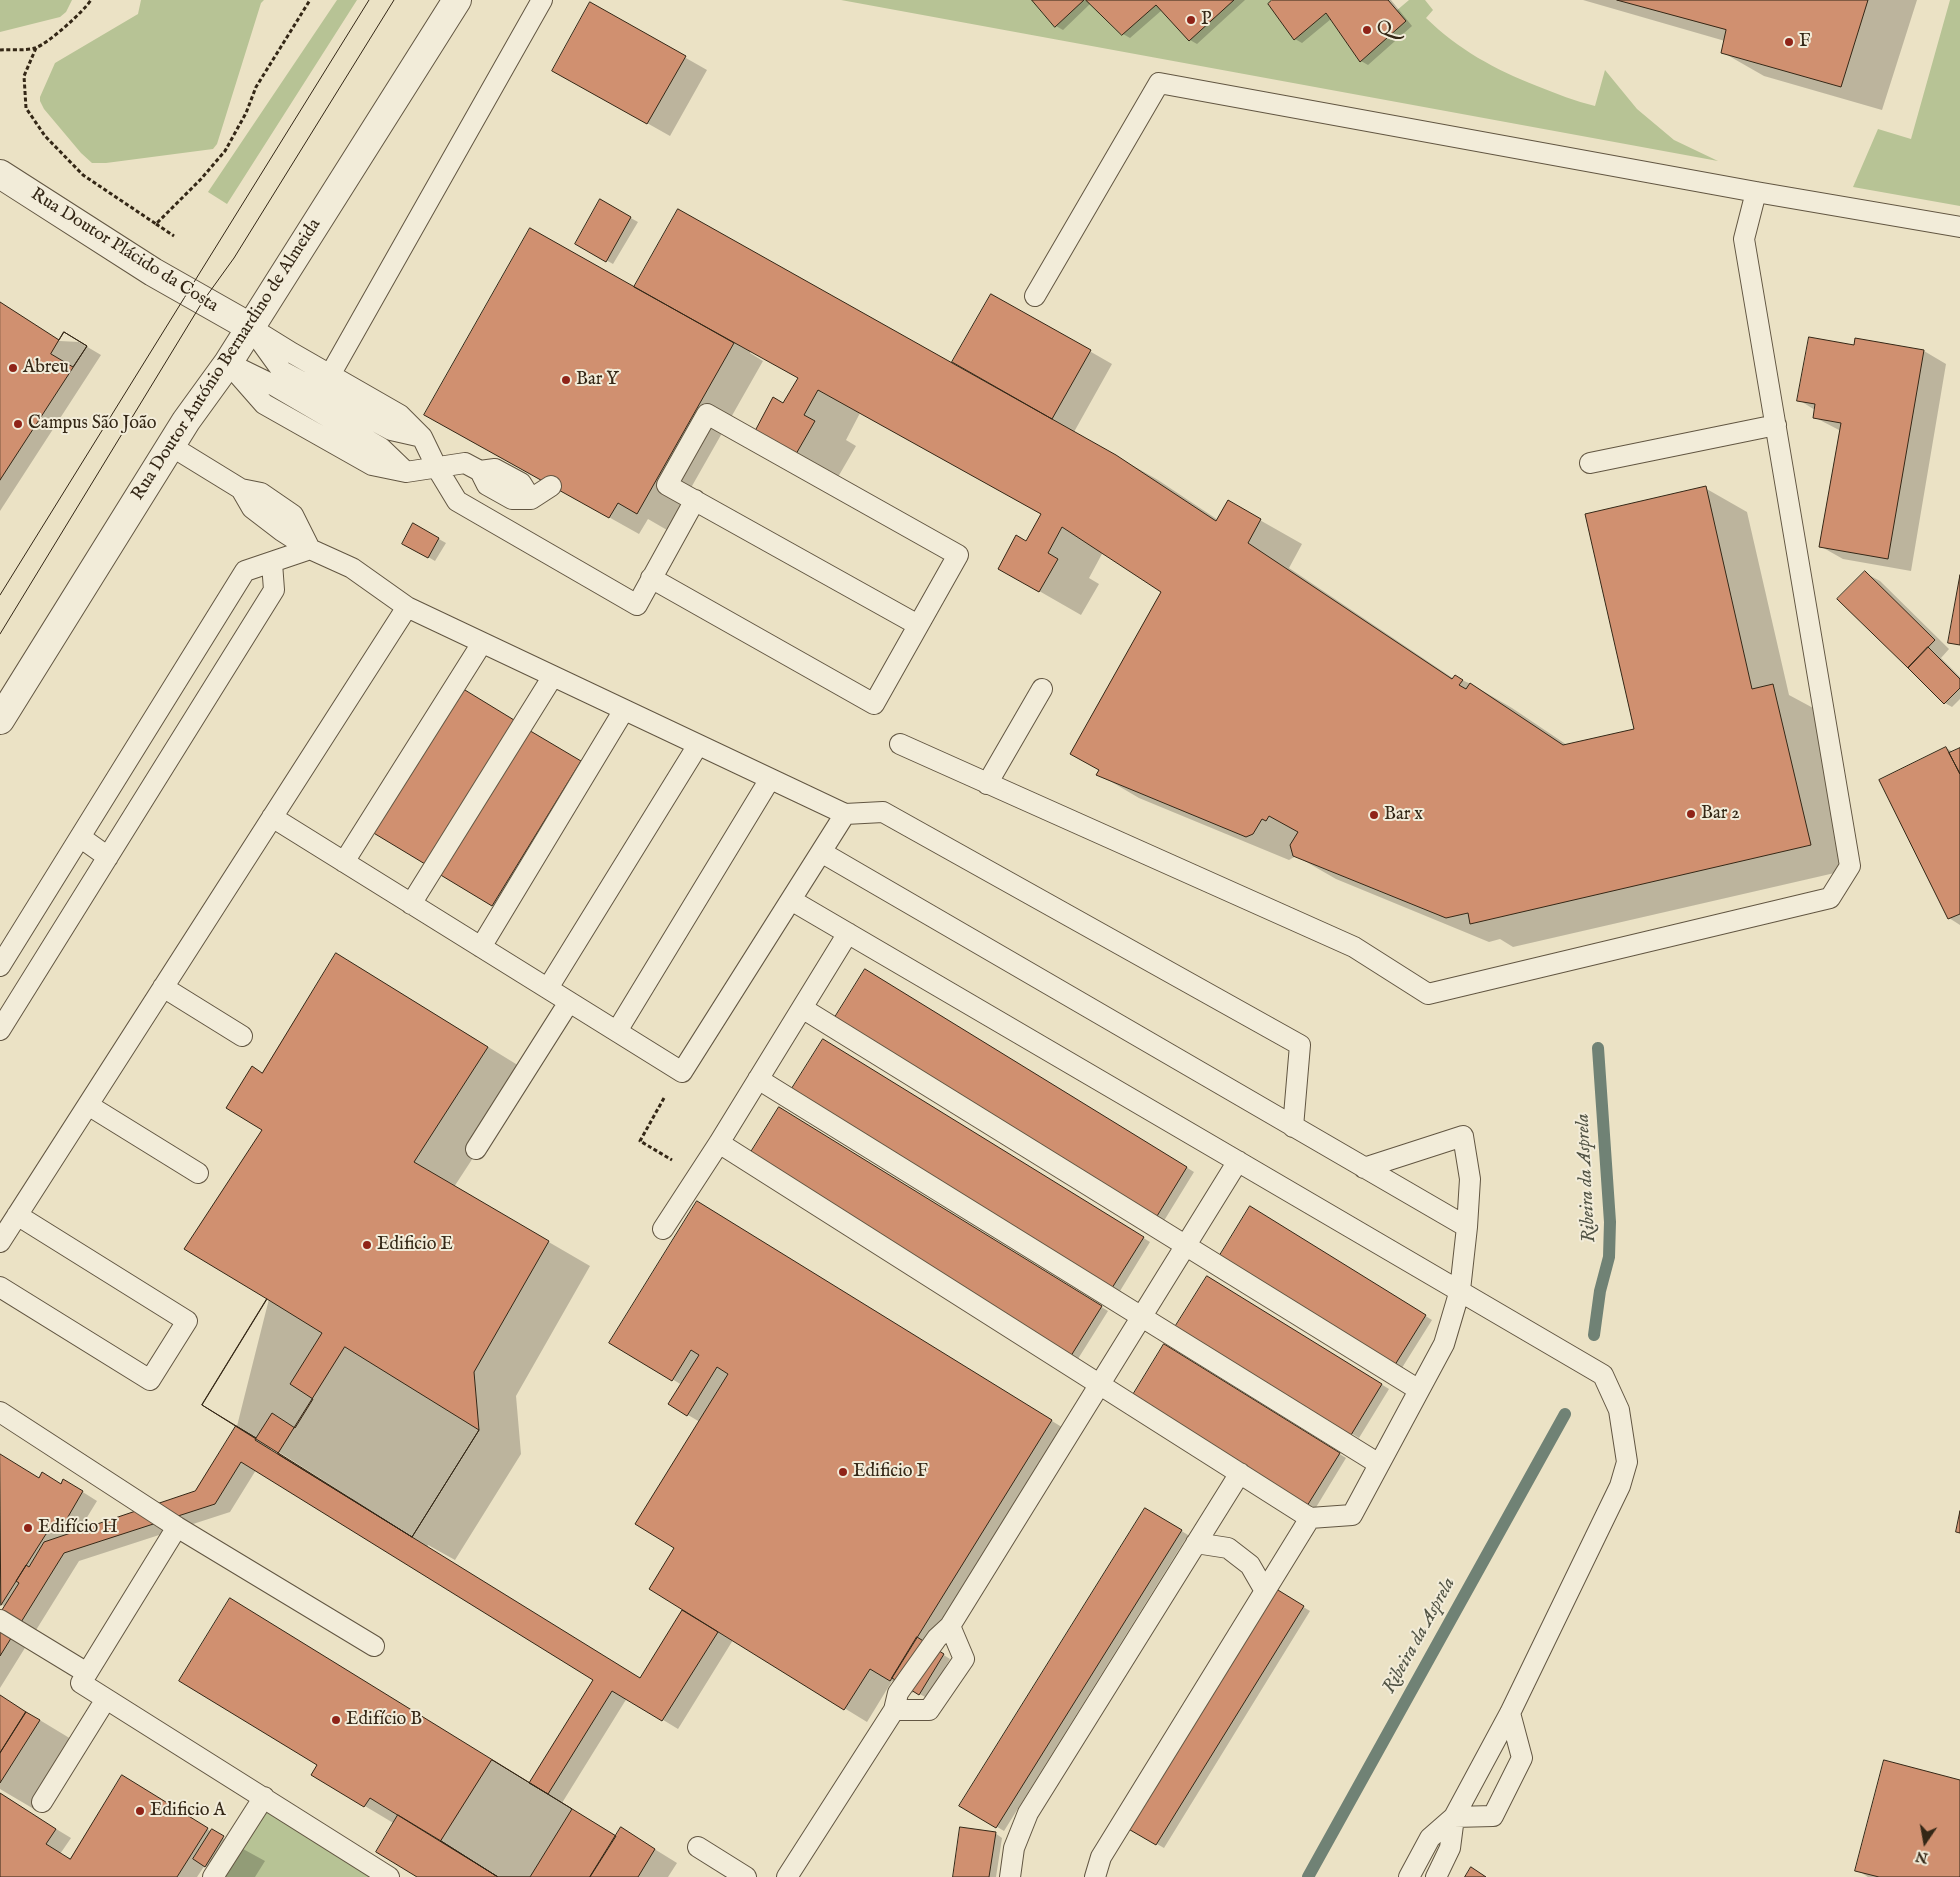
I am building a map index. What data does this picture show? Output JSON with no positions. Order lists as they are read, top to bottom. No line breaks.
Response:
{"streets":{"street":["Rua Doutor Plácido da Costa","Rua Doutor António Bernardino de Almeida"]},"crossings":[["Rua Doutor Plácido da Costa","Rua Doutor António Bernardino de Almeida"]],"water":["Ribeira da Asprela"],"places":["P","Q","F","Abreu","Bar Y","Campus São João","Bar 2","Bar x","Edificio E","Edificio F","Edifício H","Edifício B","Edificio A"],"north":"bottom"}
